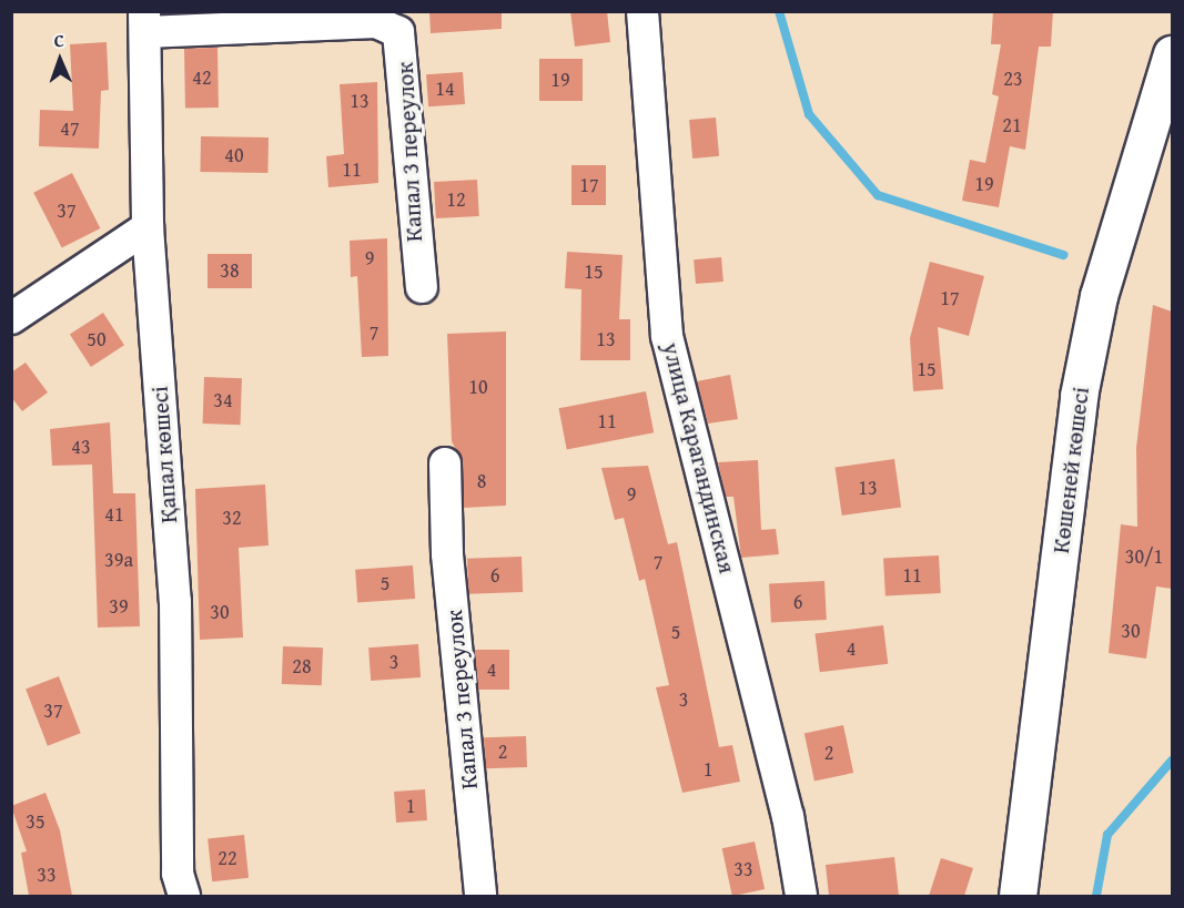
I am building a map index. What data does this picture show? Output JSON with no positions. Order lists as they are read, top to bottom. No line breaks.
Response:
{"streets":{"main road":["Көшеней көшесі"],"street":["Капал 3 переулок","Қапал көшесі","улица Карагандинская"]},"crossings":[["Капал 3 переулок","Қапал көшесі"]],"house_numbers":["42","23","19","14","13","21","47","40","11","19","17","12","37","9","38","15","17","7","50","13","15","10","34","11","43","8","13","9","41","32","30/1","39а","7","6","11","5","6","39","30","30","5","4","3","28","4","3","37","2","2","1","1","35","22","33","33"],"north":"top"}
